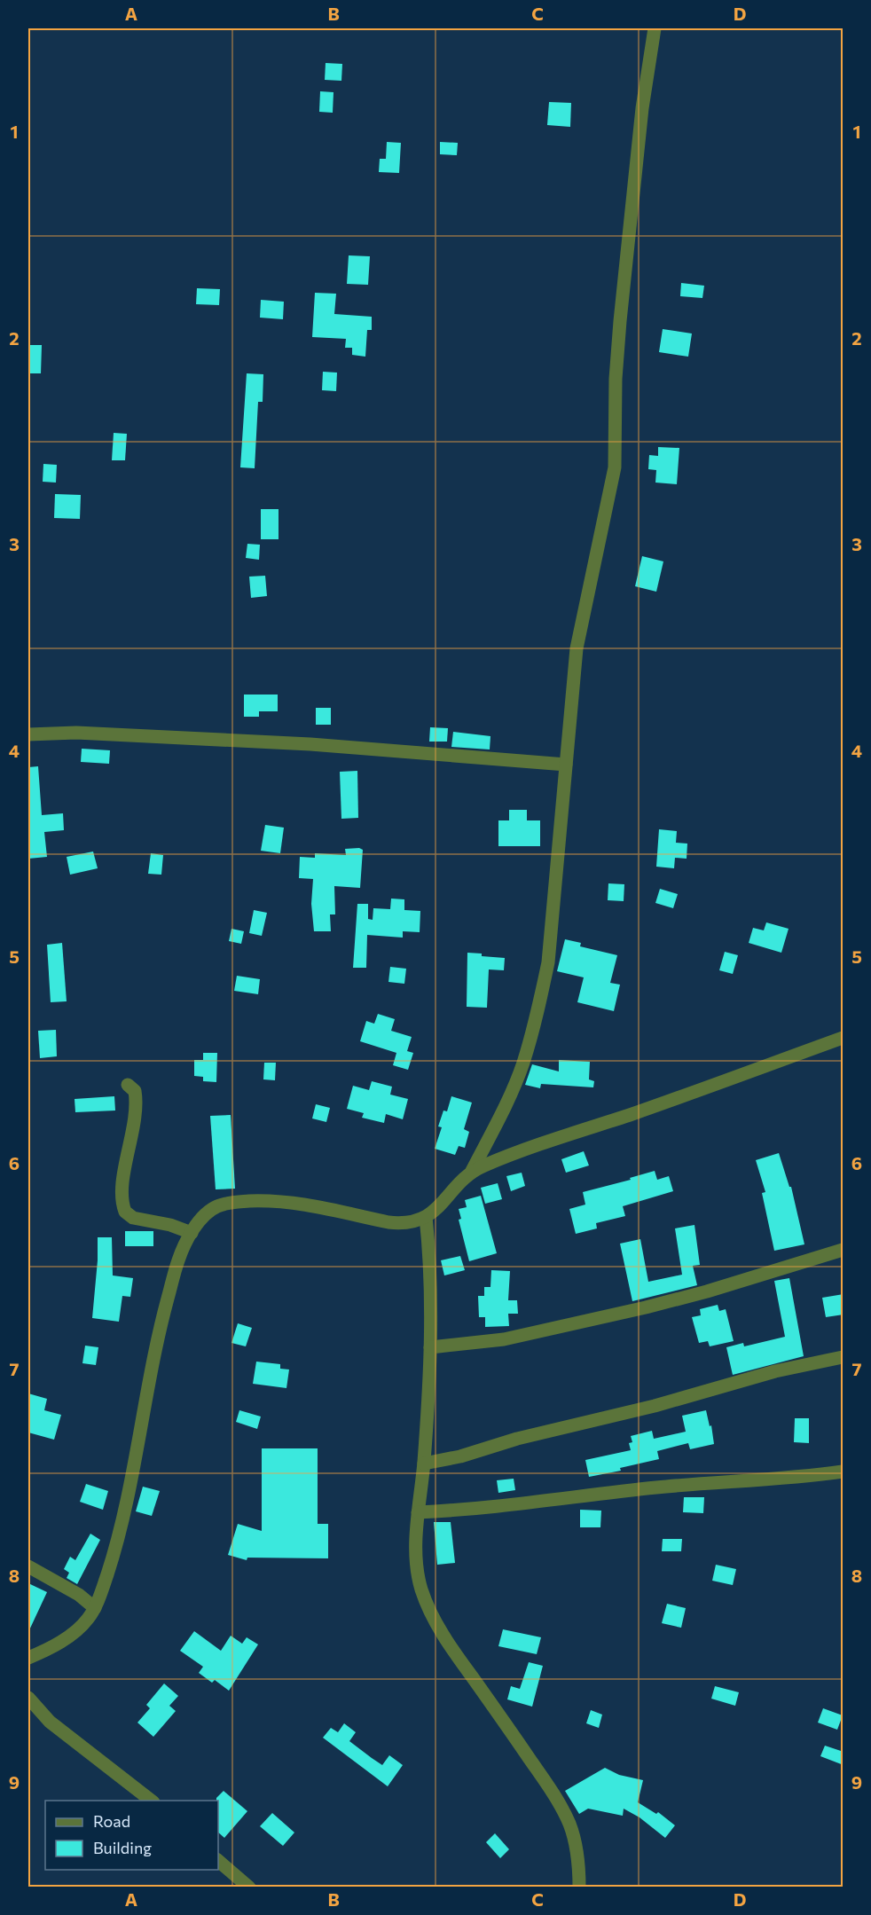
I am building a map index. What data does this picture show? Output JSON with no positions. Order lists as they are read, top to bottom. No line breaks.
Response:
{"legend":["Road","Building"],"grid":{"columns":["A","B","C","D"],"rows":["1","2","3","4","5","6","7","8","9"]}}
